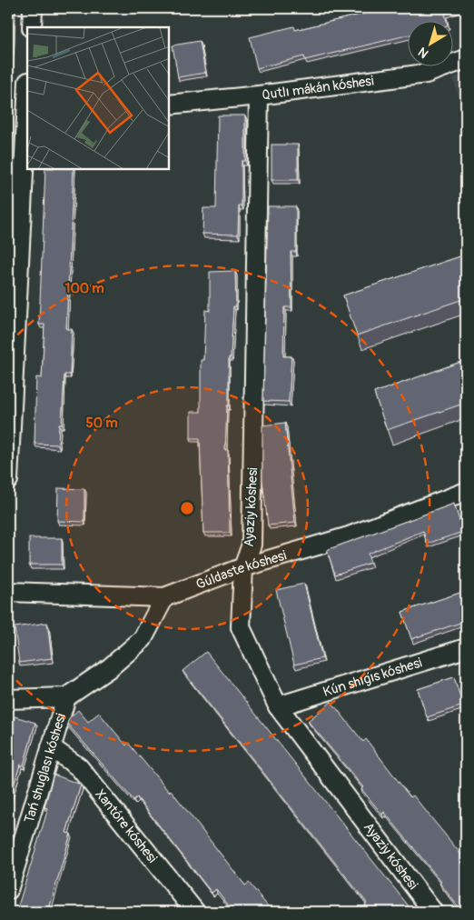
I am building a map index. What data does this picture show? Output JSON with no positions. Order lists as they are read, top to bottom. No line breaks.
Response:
{"streets":{"street":["Qutlı mákán kóshesi","Ayaziy kóshesi","Gúldaste kóshesi","Kún shıǵıs kóshesi","Tań shuǵlası kóshesi","Xantóre kóshesi"]},"crossings":[["Qutlı mákán kóshesi","Ayaziy kóshesi"],["Ayaziy kóshesi","Gúldaste kóshesi"],["Ayaziy kóshesi","Kún shıǵıs kóshesi"],["Tań shuǵlası kóshesi","Xantóre kóshesi"]],"north":"bottom left","rings":["100 m","50 m"]}
